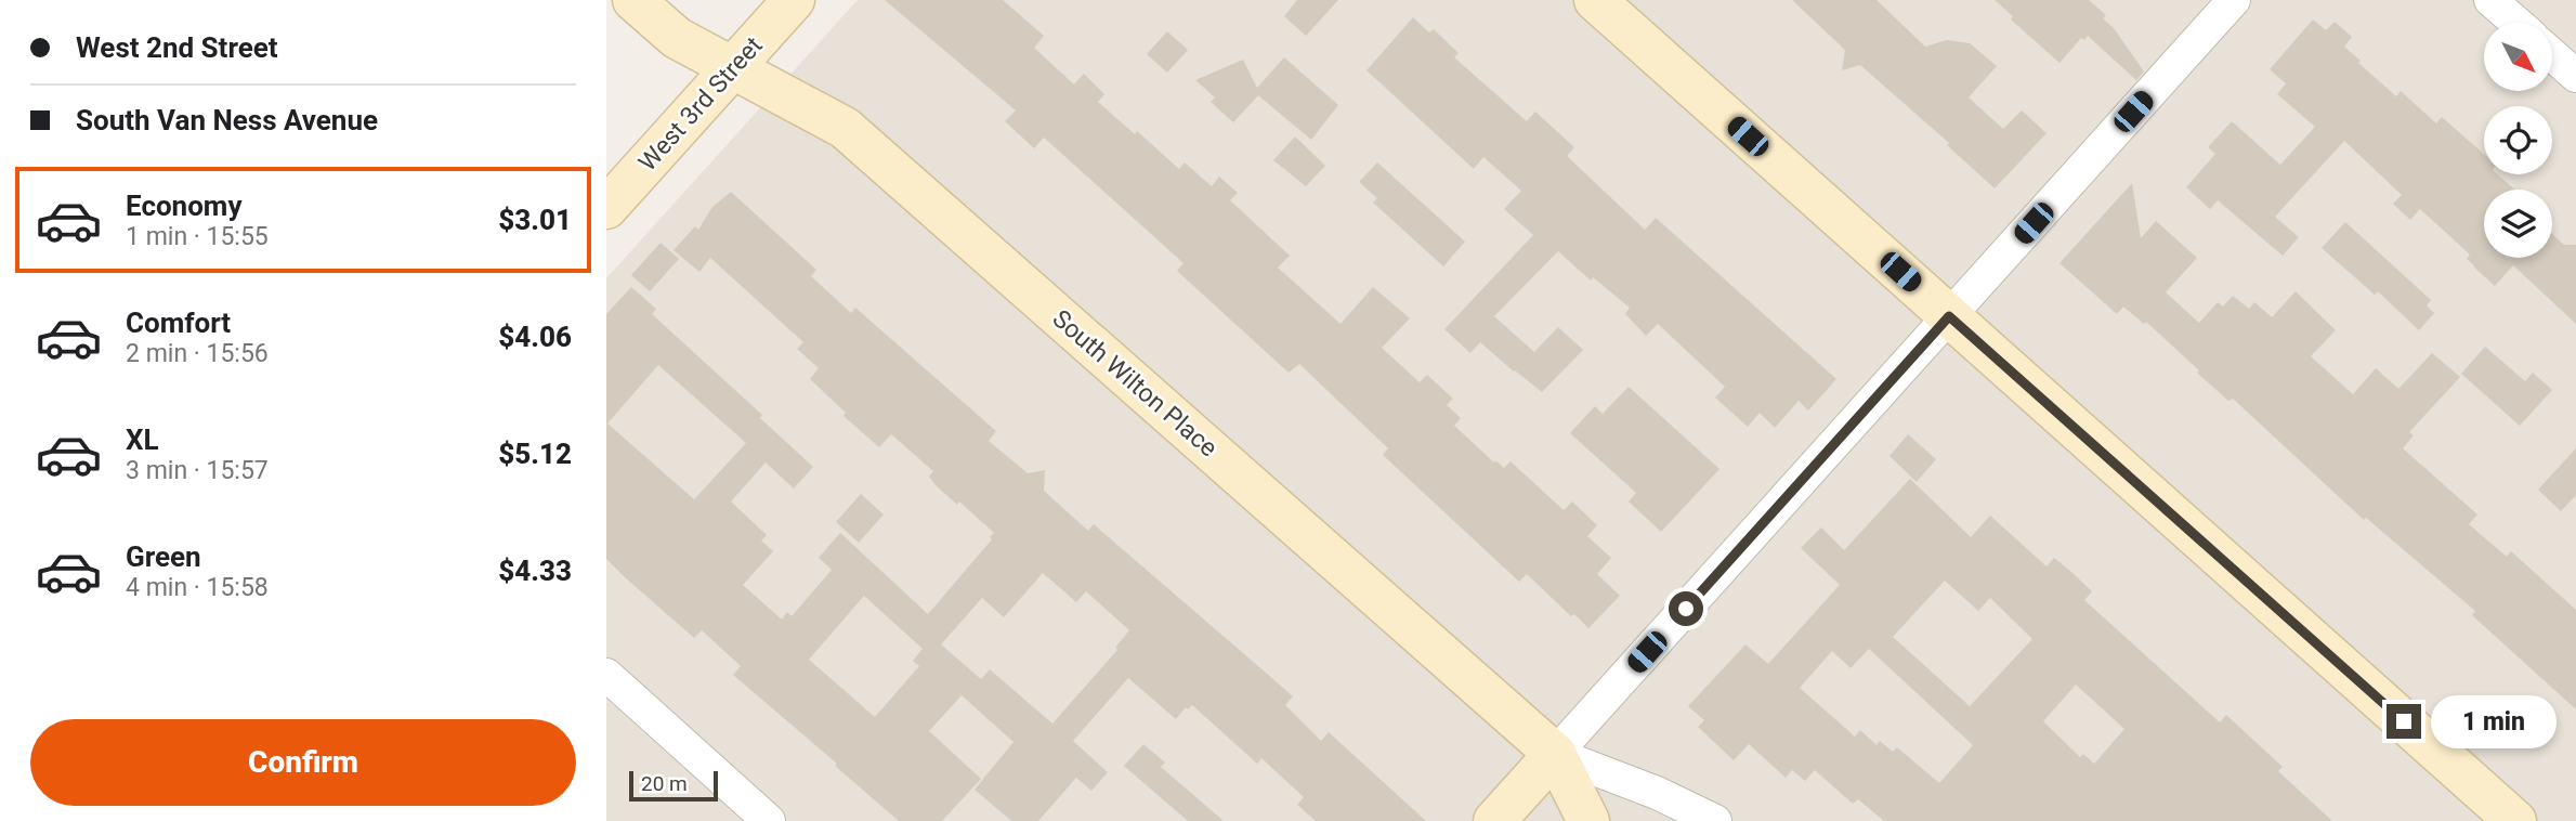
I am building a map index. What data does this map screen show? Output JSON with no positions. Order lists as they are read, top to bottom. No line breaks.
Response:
{"streets":{"main road":["West 3rd Street","South Wilton Place"]},"crossings":[["West 3rd Street","South Wilton Place"]],"scale_bar":"20 m","north":"bottom right","page":{"banner":["West 2nd Street","South Van Ness Avenue"],"list":[{"name":"Economy","note":"1 min · 15:55","value":"$3.01"},{"name":"Comfort","note":"2 min · 15:56","value":"$4.06"},{"name":"XL","note":"3 min · 15:57","value":"$5.12"},{"name":"Green","note":"4 min · 15:58","value":"$4.33"}],"bubble":"1 min","buttons":"Confirm","scale":"20 m"}}
